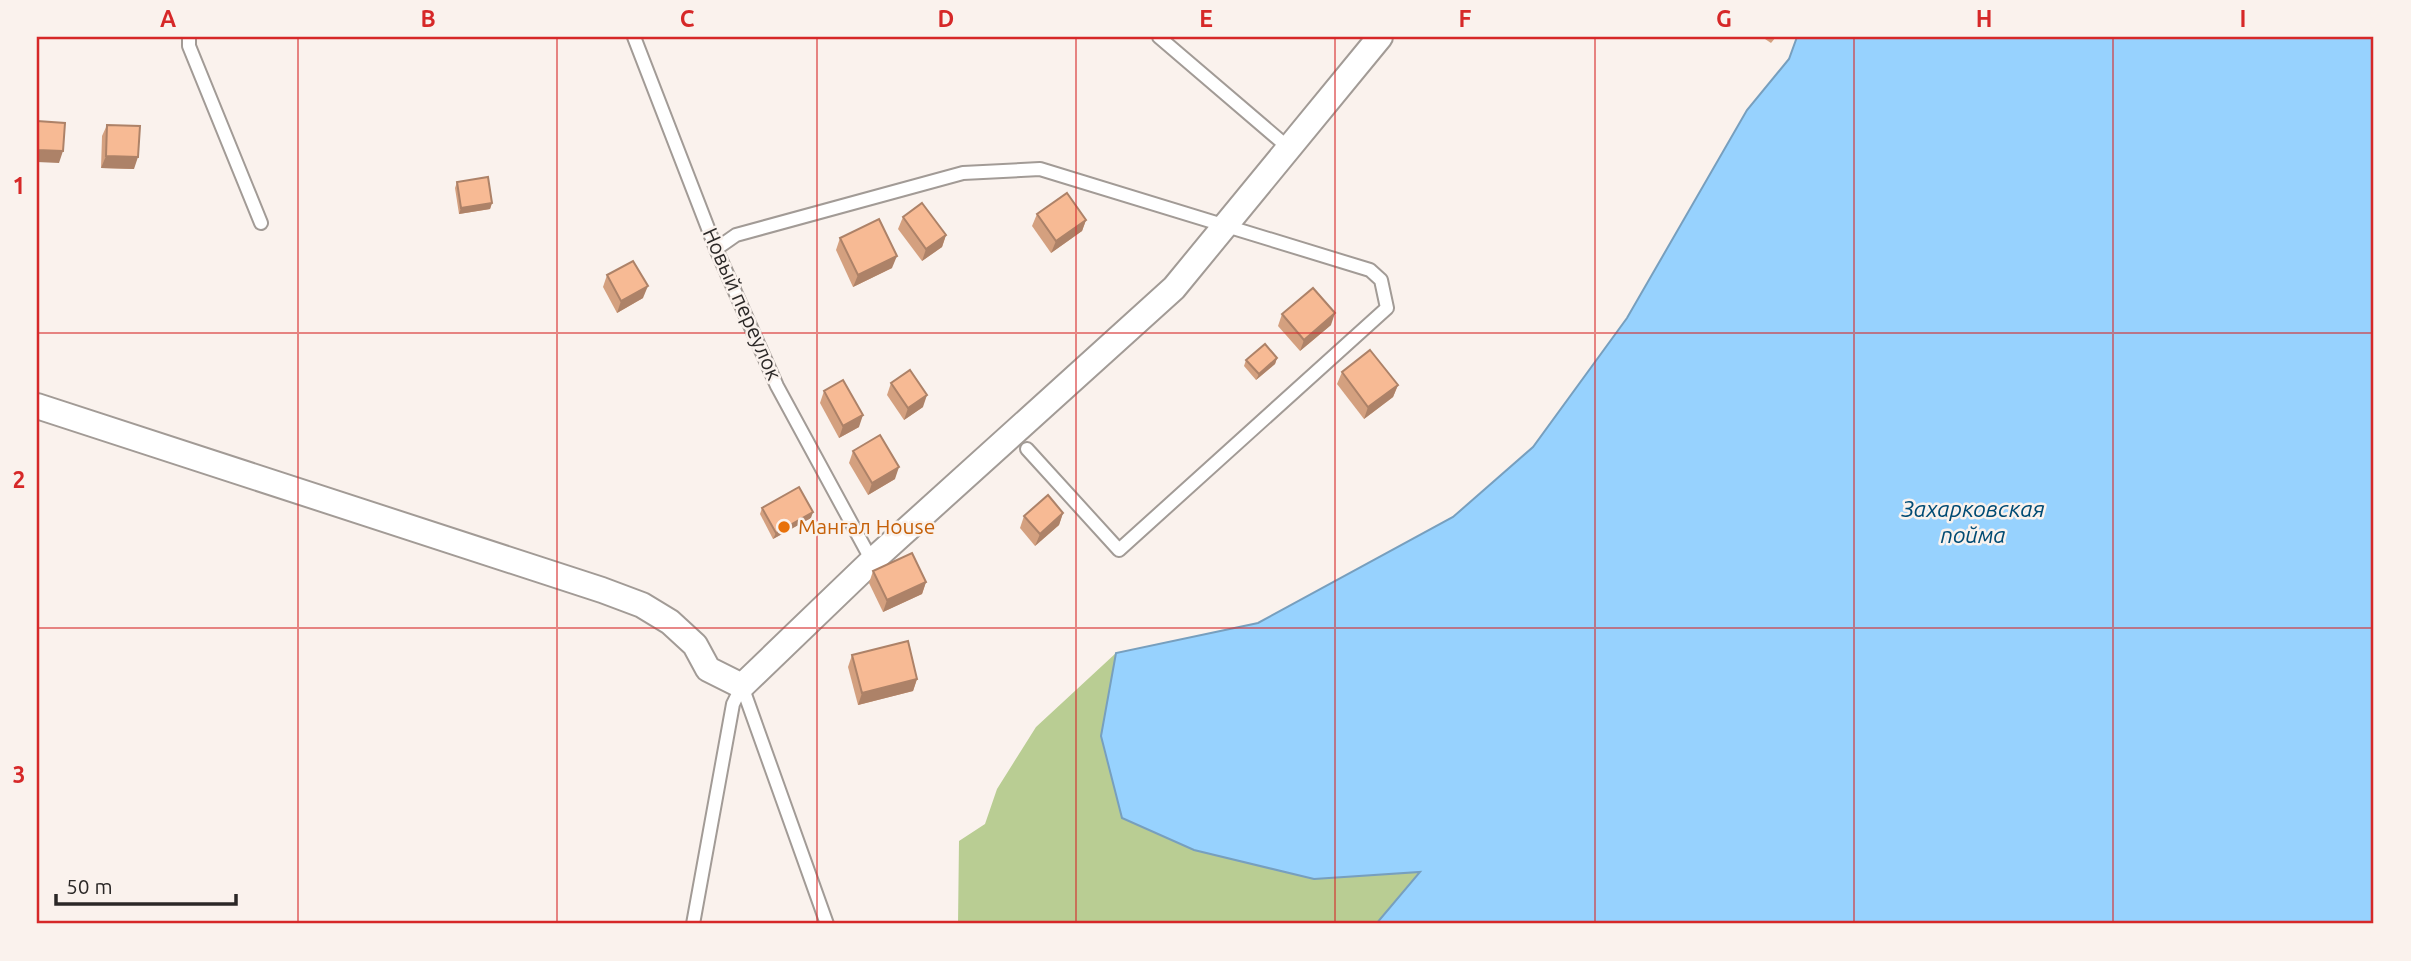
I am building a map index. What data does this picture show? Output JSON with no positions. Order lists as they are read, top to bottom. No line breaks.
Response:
{"streets":{"lane":["Новый переулок"]},"water":["Захарковская пойма"],"places":["Мангал House"],"scale_bar":"50 m","grid":{"columns":["A","B","C","D","E","F","G","H","I"],"rows":["1","2","3"]}}
